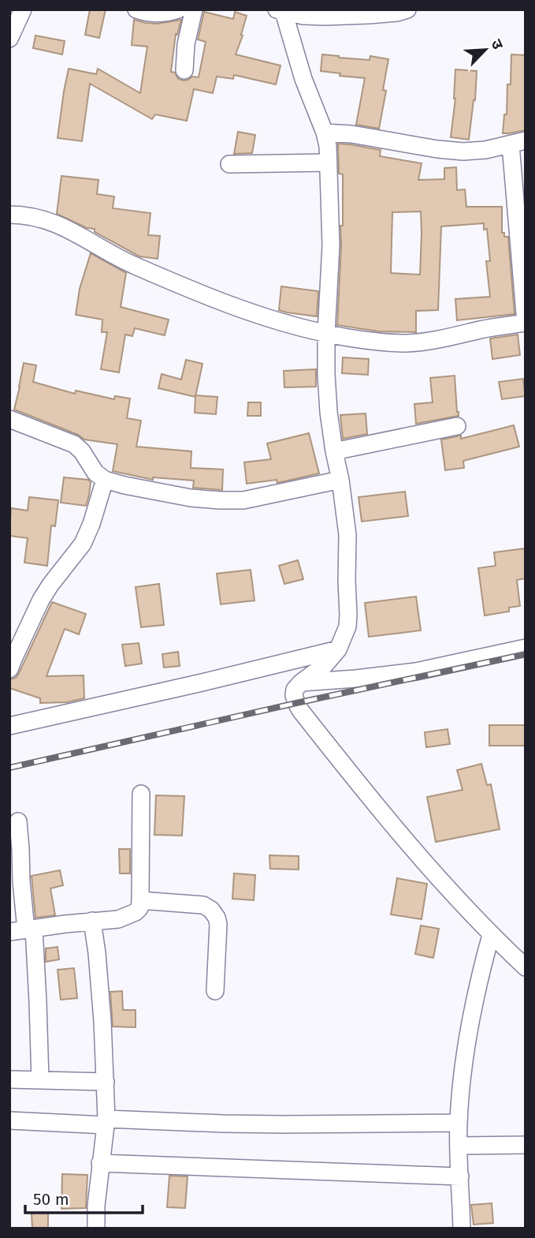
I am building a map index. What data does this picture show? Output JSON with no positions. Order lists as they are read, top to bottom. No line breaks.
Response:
{"scale_bar":"50 m","north":"top right"}
